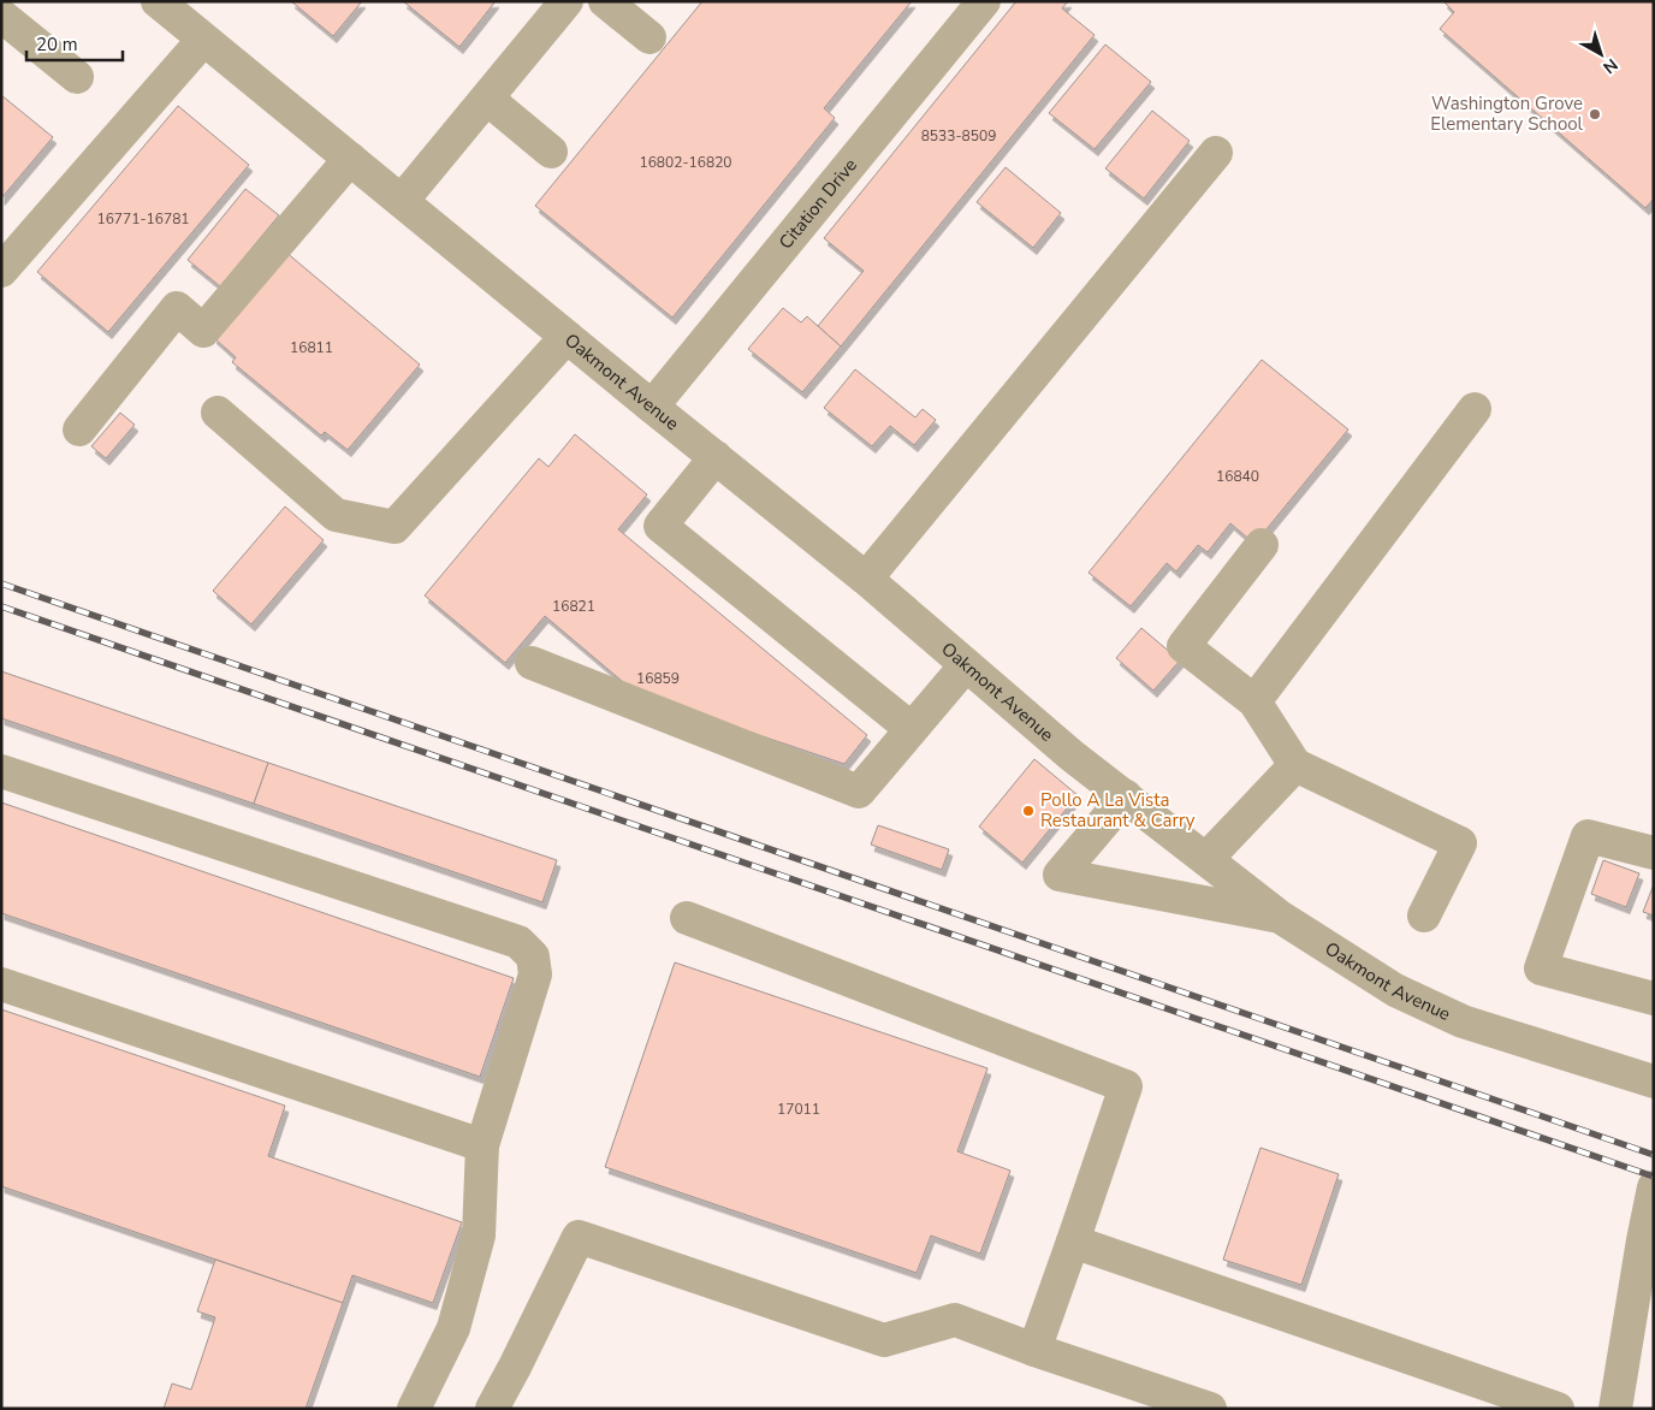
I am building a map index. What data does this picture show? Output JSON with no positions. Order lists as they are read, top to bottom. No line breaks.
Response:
{"streets":{"street":["Citation Drive","Oakmont Avenue"]},"crossings":[["Citation Drive","Oakmont Avenue"]],"places":["Washington Grove Elementary School","Pollo A La Vista Restaurant & Carry"],"house_numbers":["8533-8509","16802-16820","16771-16781","16811","16840","16821","16859","17011"],"scale_bar":"20 m","north":"bottom right"}
